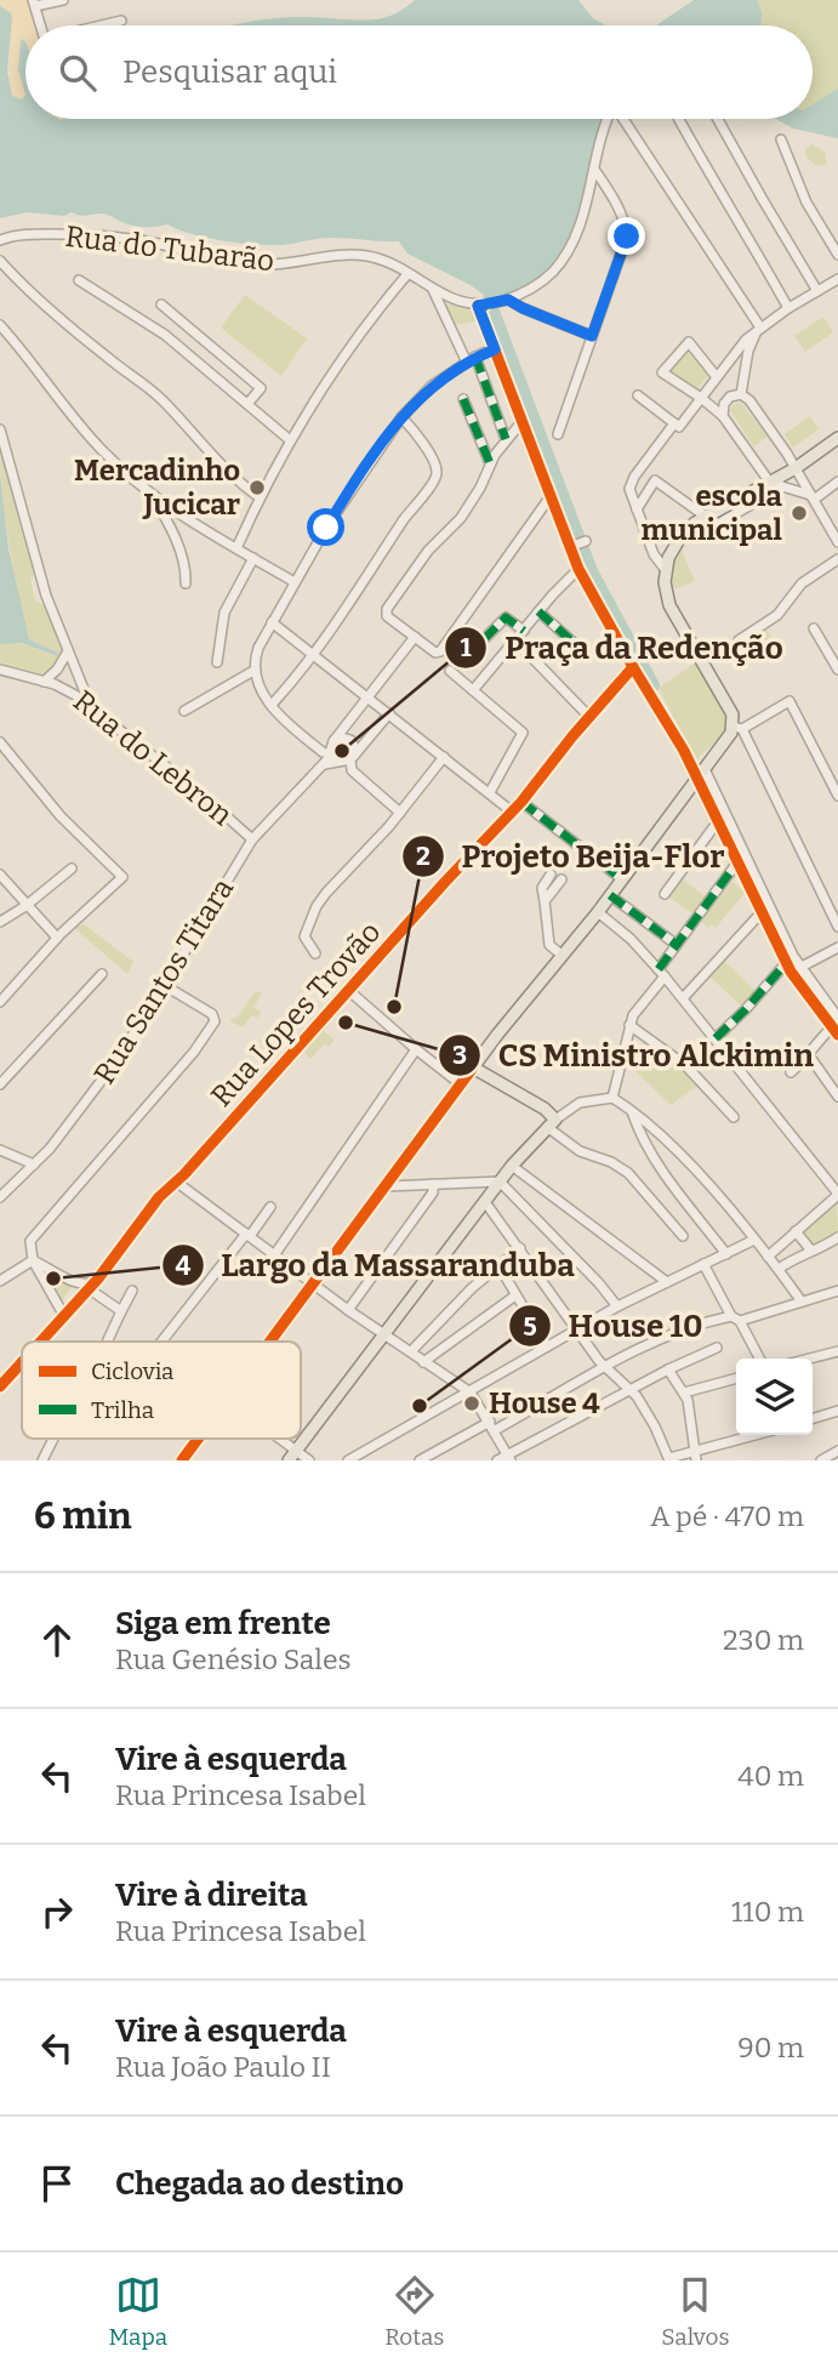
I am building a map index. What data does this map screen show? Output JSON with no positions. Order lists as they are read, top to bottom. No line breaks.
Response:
{"streets":{"street":["Rua do Tubarão","Rua do Lebron","Rua Santos Titara","Rua Lopes Trovão"]},"crossings":[["Rua do Lebron","Rua Santos Titara"]],"places":["Mercadinho Jucicar","escola municipal","Praça da Redenção","Projeto Beija-Flor","CS Ministro Alckimin","Largo da Massaranduba","House 4","House 10"],"legend":["Ciclovia","Trilha"],"page":{"search":"Pesquisar aqui","heading":["6 min","A pé · 470 m"],"list":[["Siga em frente","Rua Genésio Sales","230 m"],["Vire à esquerda","Rua Princesa Isabel","40 m"],["Vire à direita","Rua Princesa Isabel","110 m"],["Vire à esquerda","Rua João Paulo II","90 m"],"Chegada ao destino"],"nav":["Mapa","Rotas","Salvos"]}}
